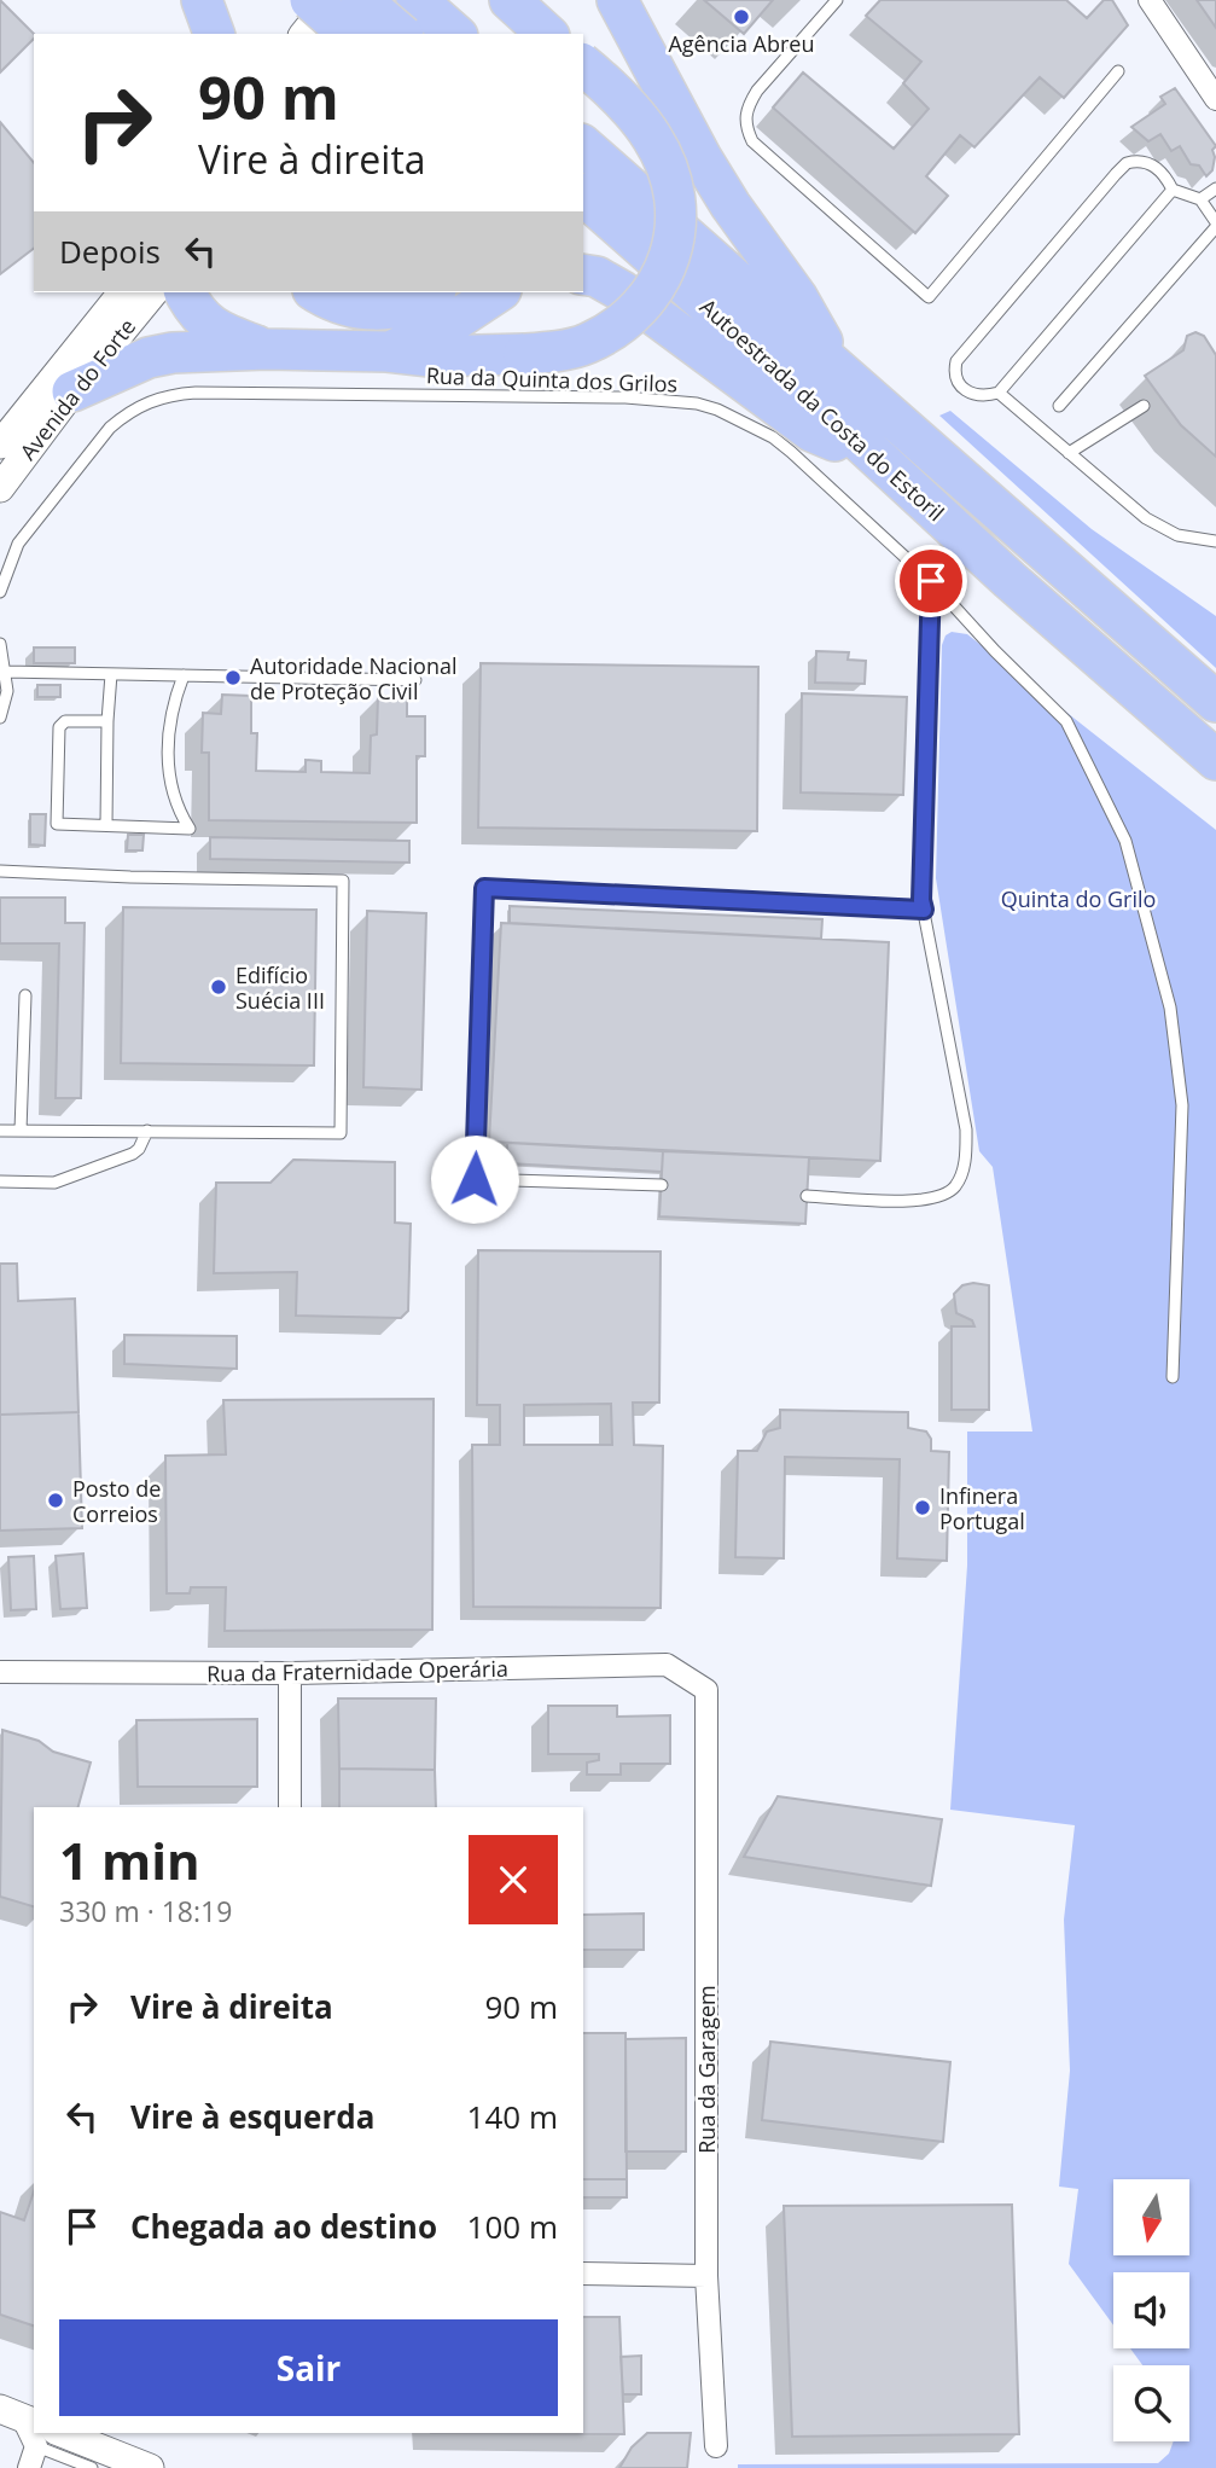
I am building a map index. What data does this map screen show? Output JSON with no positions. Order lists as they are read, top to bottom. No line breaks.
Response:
{"streets":{"highway":["Autoestrada da Costa do Estoril"],"street":["Avenida do Forte","Rua da Fraternidade Operária","Rua da Garagem"],"lane":["Rua da Quinta dos Grilos"]},"crossings":[["Rua da Fraternidade Operária","Rua da Garagem"]],"parks":["Quinta do Grilo"],"places":["Agência Abreu","Autoridade Nacional de Proteção Civil","Edifício Suécia III","Posto de Correios","Infinera Portugal"],"north":"bottom","page":{"turn":["90 m","Vire à direita"],"then":"Depois","heading":["1 min","330 m · 18:19"],"list":[{"name":"Vire à direita","value":"90 m"},{"name":"Vire à esquerda","value":"140 m"},{"name":"Chegada ao destino","value":"100 m"}],"buttons":"Sair"}}
